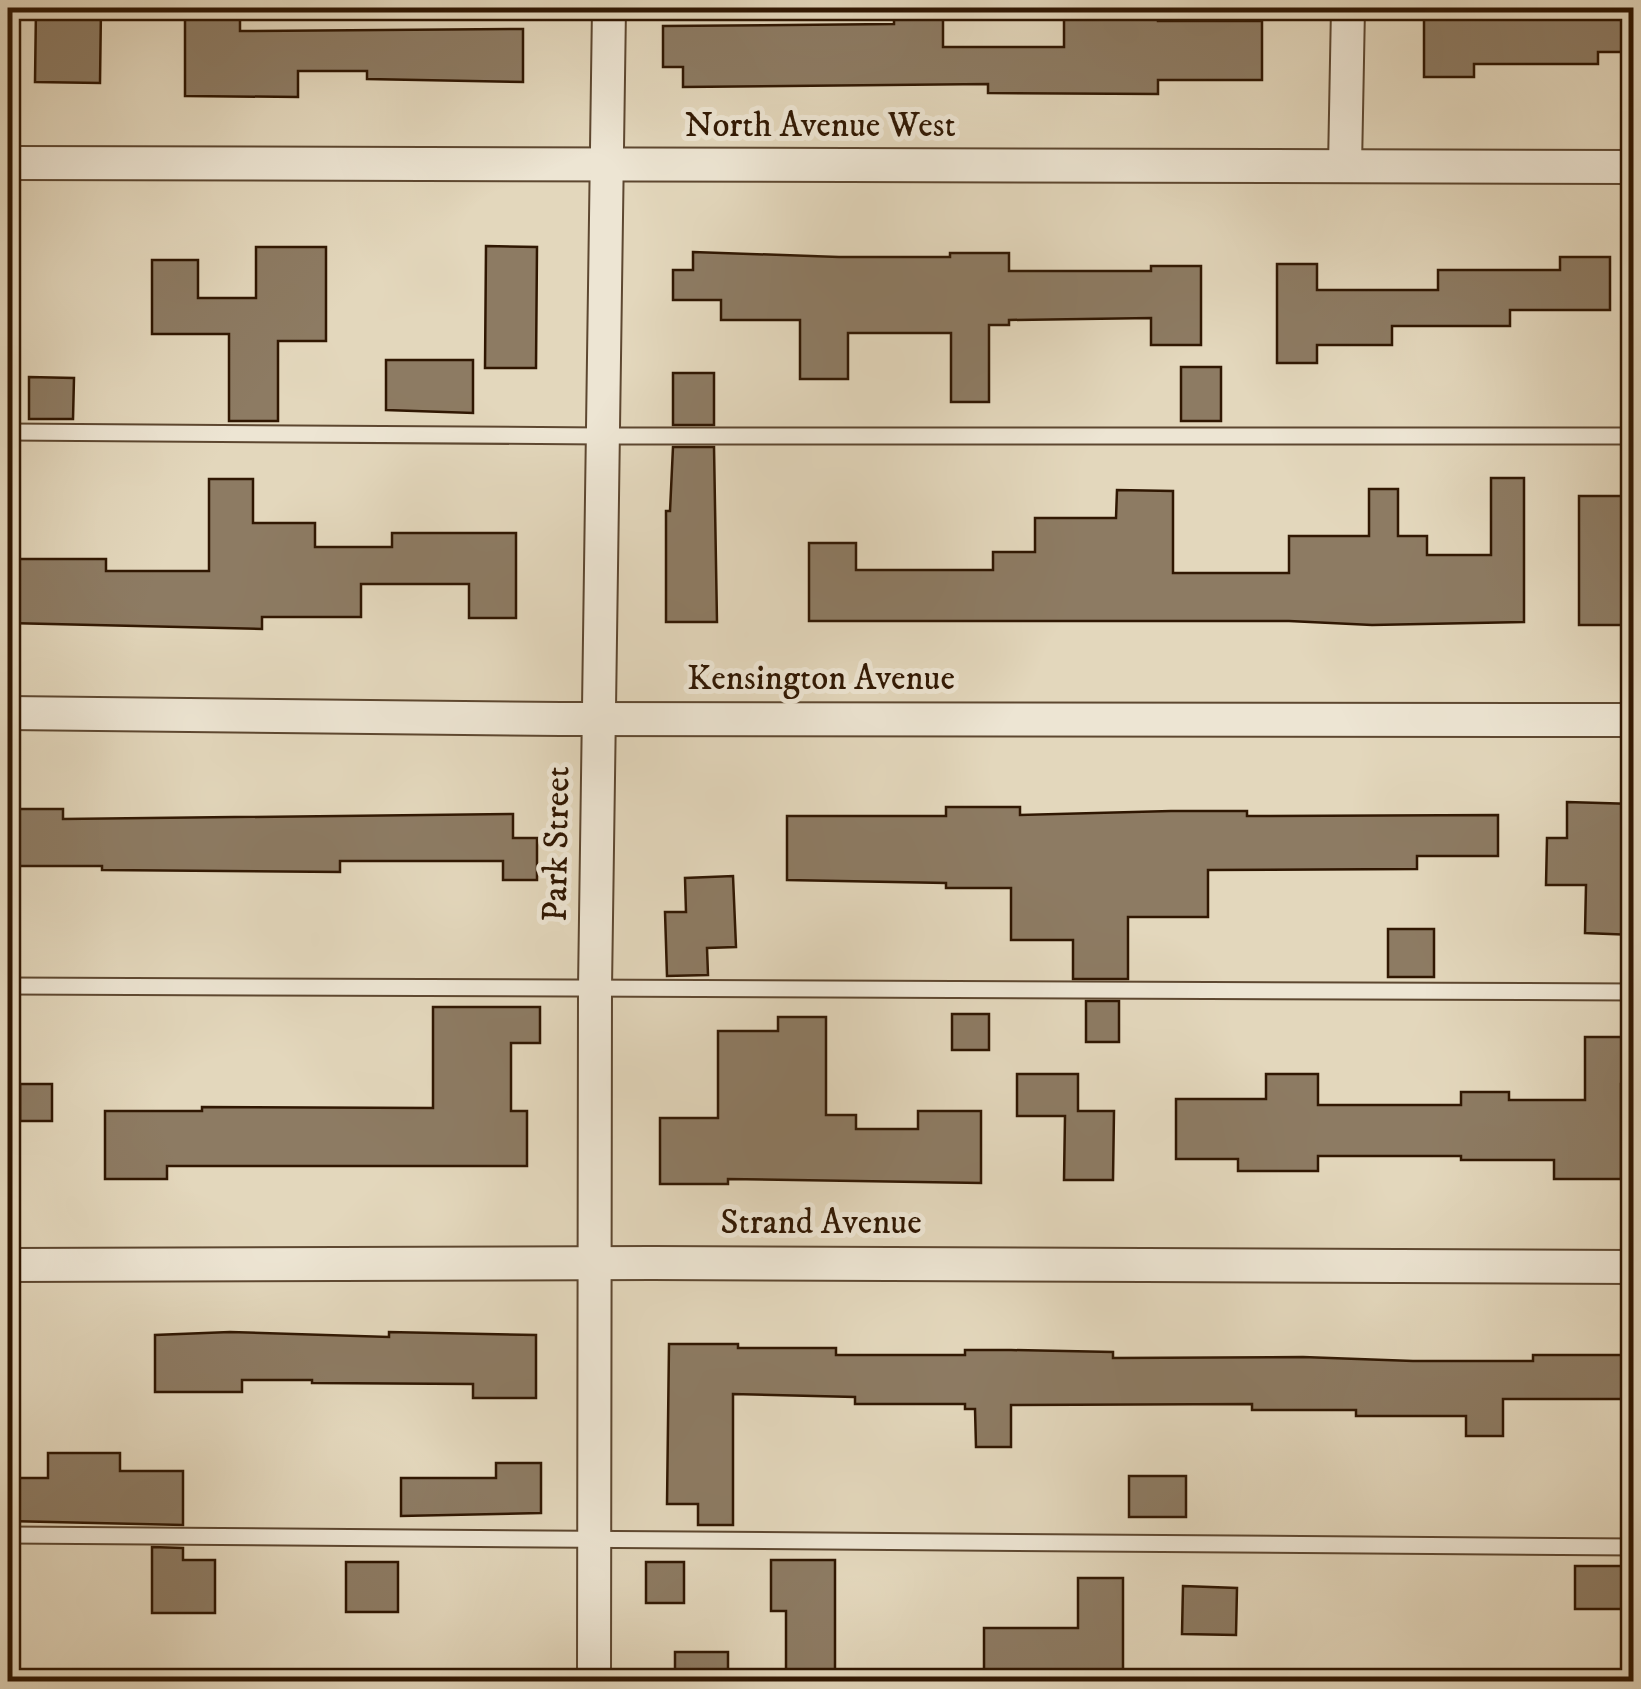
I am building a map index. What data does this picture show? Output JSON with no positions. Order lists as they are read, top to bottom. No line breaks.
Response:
{"streets":{"street":["North Avenue West","Kensington Avenue","Park Street","Strand Avenue"]},"crossings":[["North Avenue West","Park Street"],["Kensington Avenue","Park Street"],["Park Street","Strand Avenue"]]}
